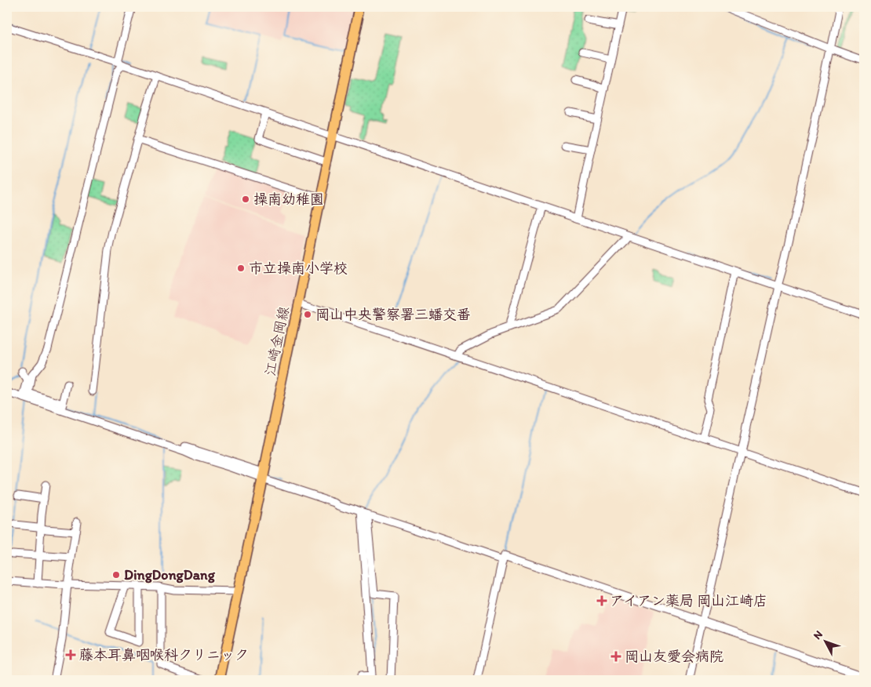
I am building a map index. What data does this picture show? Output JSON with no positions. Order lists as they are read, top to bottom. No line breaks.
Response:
{"streets":{"main road":["江崎金岡線"]},"places":{"other":["操南幼稚園","市立操南小学校","岡山中央警察署三蟠交番","DingDongDang"],"health":["アイアン薬局 岡山江崎店","藤本耳鼻咽喉科クリニック","岡山友愛会病院"]},"north":"top left"}
